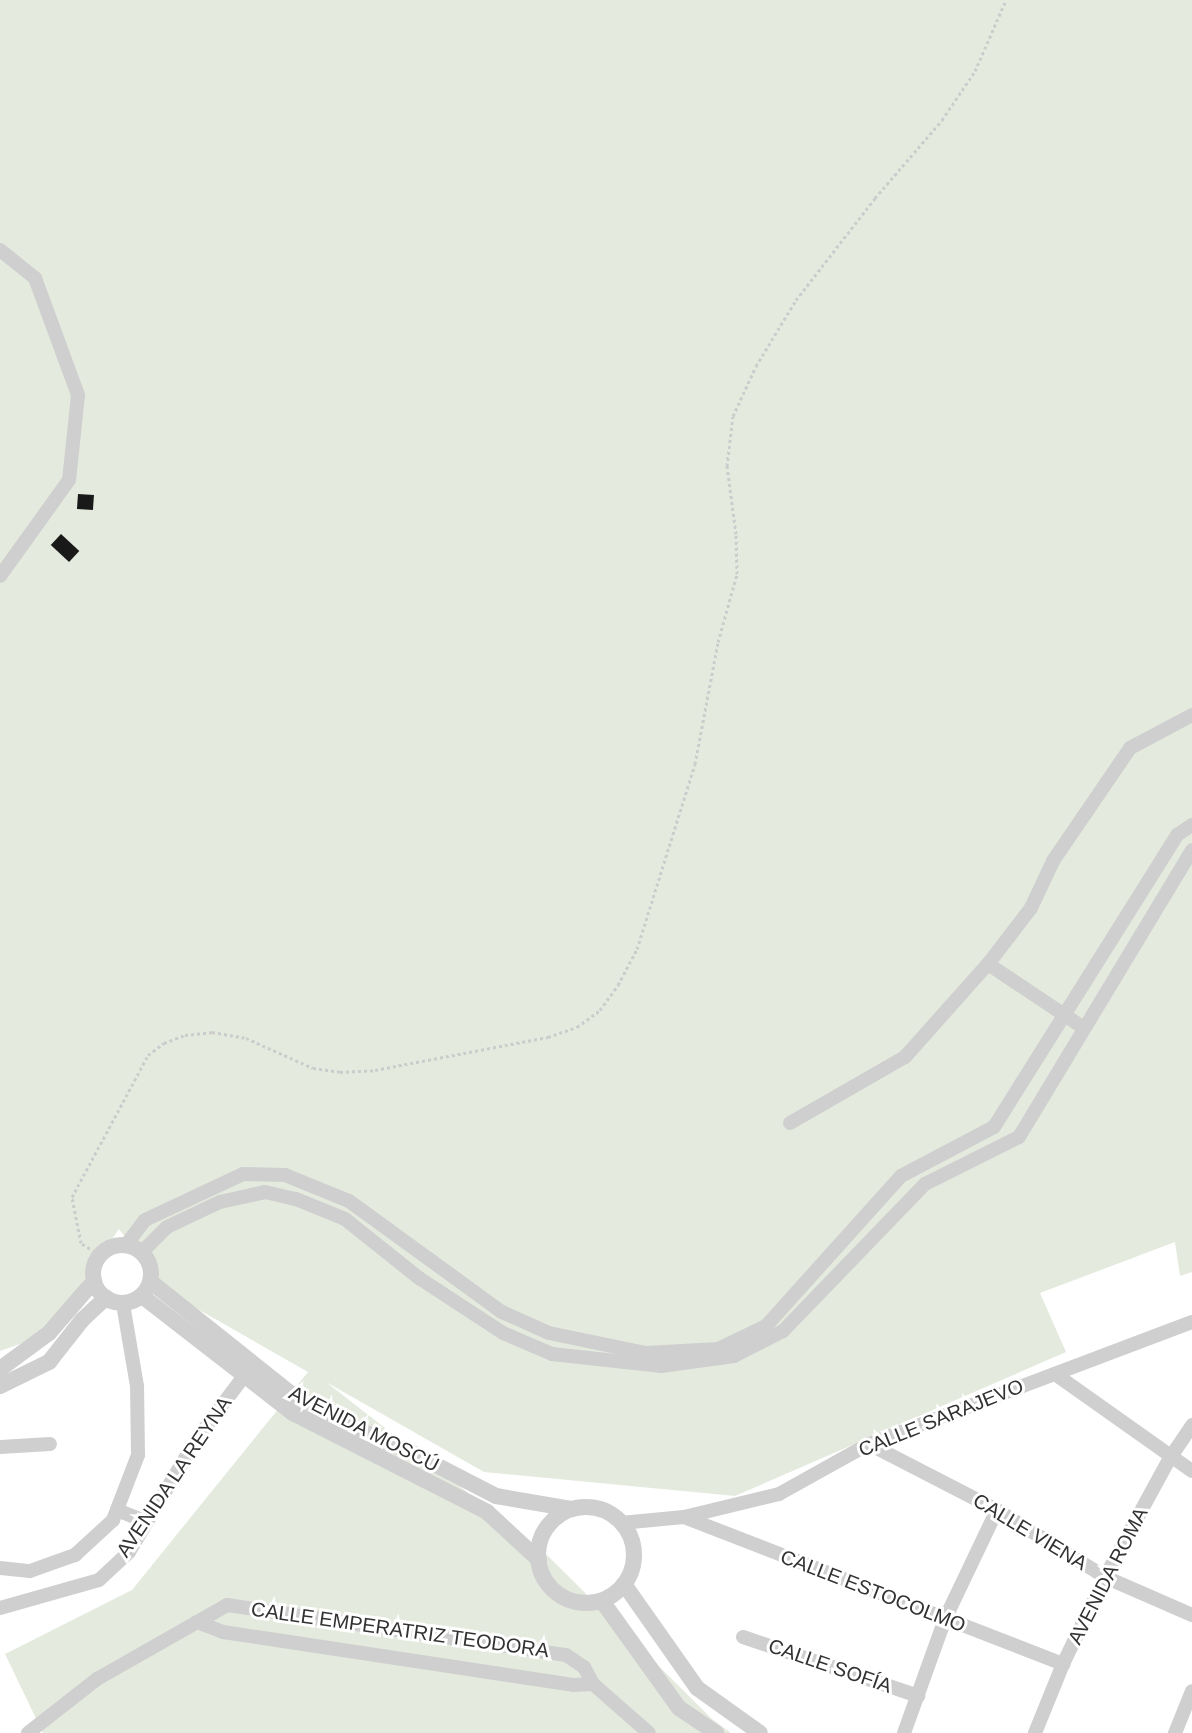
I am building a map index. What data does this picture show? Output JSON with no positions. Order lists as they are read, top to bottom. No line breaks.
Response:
{"streets":{"street":["CALLE SARAJEVO","AVENIDA MOSCÚ","AVENIDA LA REYNA","CALLE VIENA","AVENIDA ROMA","CALLE ESTOCOLMO","CALLE EMPERATRIZ TEODORA","CALLE SOFÍA"]},"crossings":[["CALLE SARAJEVO","AVENIDA MOSCÚ"],["CALLE SARAJEVO","CALLE VIENA"],["CALLE SARAJEVO","CALLE ESTOCOLMO"],["AVENIDA MOSCÚ","AVENIDA LA REYNA"],["CALLE VIENA","AVENIDA ROMA"],["AVENIDA ROMA","CALLE ESTOCOLMO"]]}
